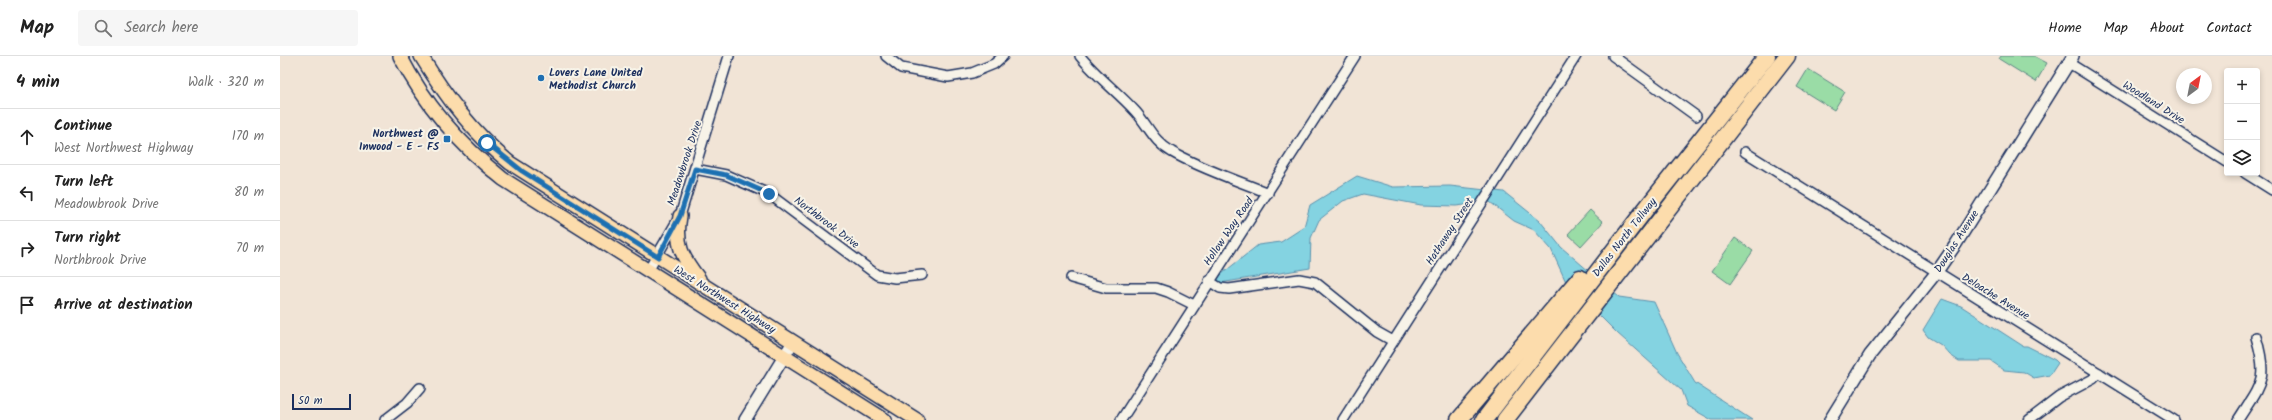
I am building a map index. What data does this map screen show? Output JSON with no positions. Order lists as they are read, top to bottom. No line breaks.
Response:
{"streets":{"highway":["Dallas North Tollway"],"main road":["West Northwest Highway"],"street":["Woodland Drive","Meadowbrook Drive","Northbrook Drive","Hollow Way Road","Hathaway Street","Douglas Avenue","Deloache Avenue"]},"crossings":[["Woodland Drive","Douglas Avenue"],["Meadowbrook Drive","Northbrook Drive"],["Meadowbrook Drive","West Northwest Highway"],["Douglas Avenue","Deloache Avenue"]],"places":{"other":["Lovers Lane United Methodist Church"],"transit":["Northwest @ Inwood - E - FS"]},"scale_bar":"50 m","north":"top right","page":{"header":"Map","search":"Search here","nav":["Home","Map","About","Contact"],"heading":["4 min","Walk · 320 m"],"map_buttons":["+","−"],"list":[["Continue","West Northwest Highway","170 m"],["Turn left","Meadowbrook Drive","80 m"],["Turn right","Northbrook Drive","70 m"],"Arrive at destination"],"scale":"50 m"}}
